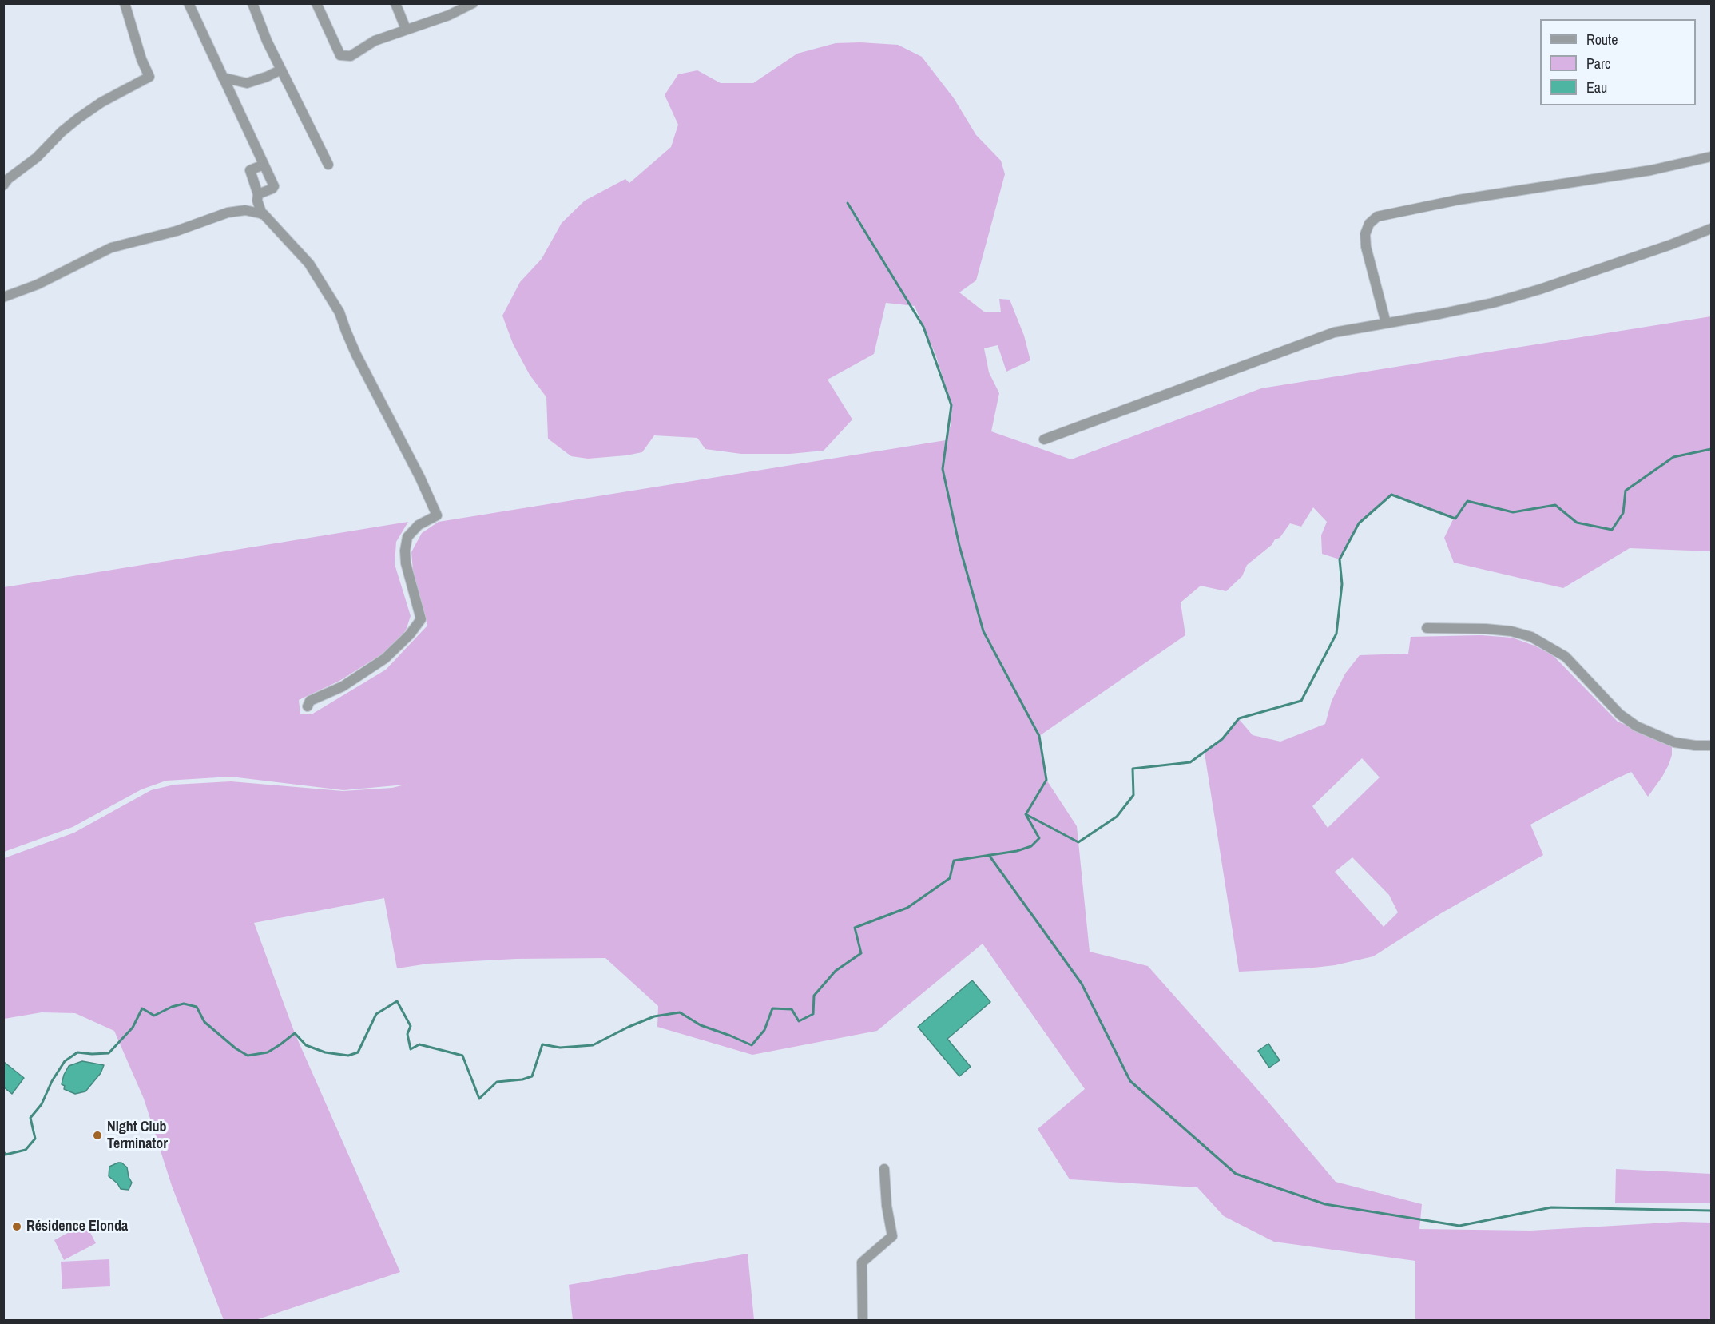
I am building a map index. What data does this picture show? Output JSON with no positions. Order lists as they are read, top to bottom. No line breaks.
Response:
{"places":["Night Club Terminator","Résidence Elonda"],"legend":["Route","Parc","Eau"]}
